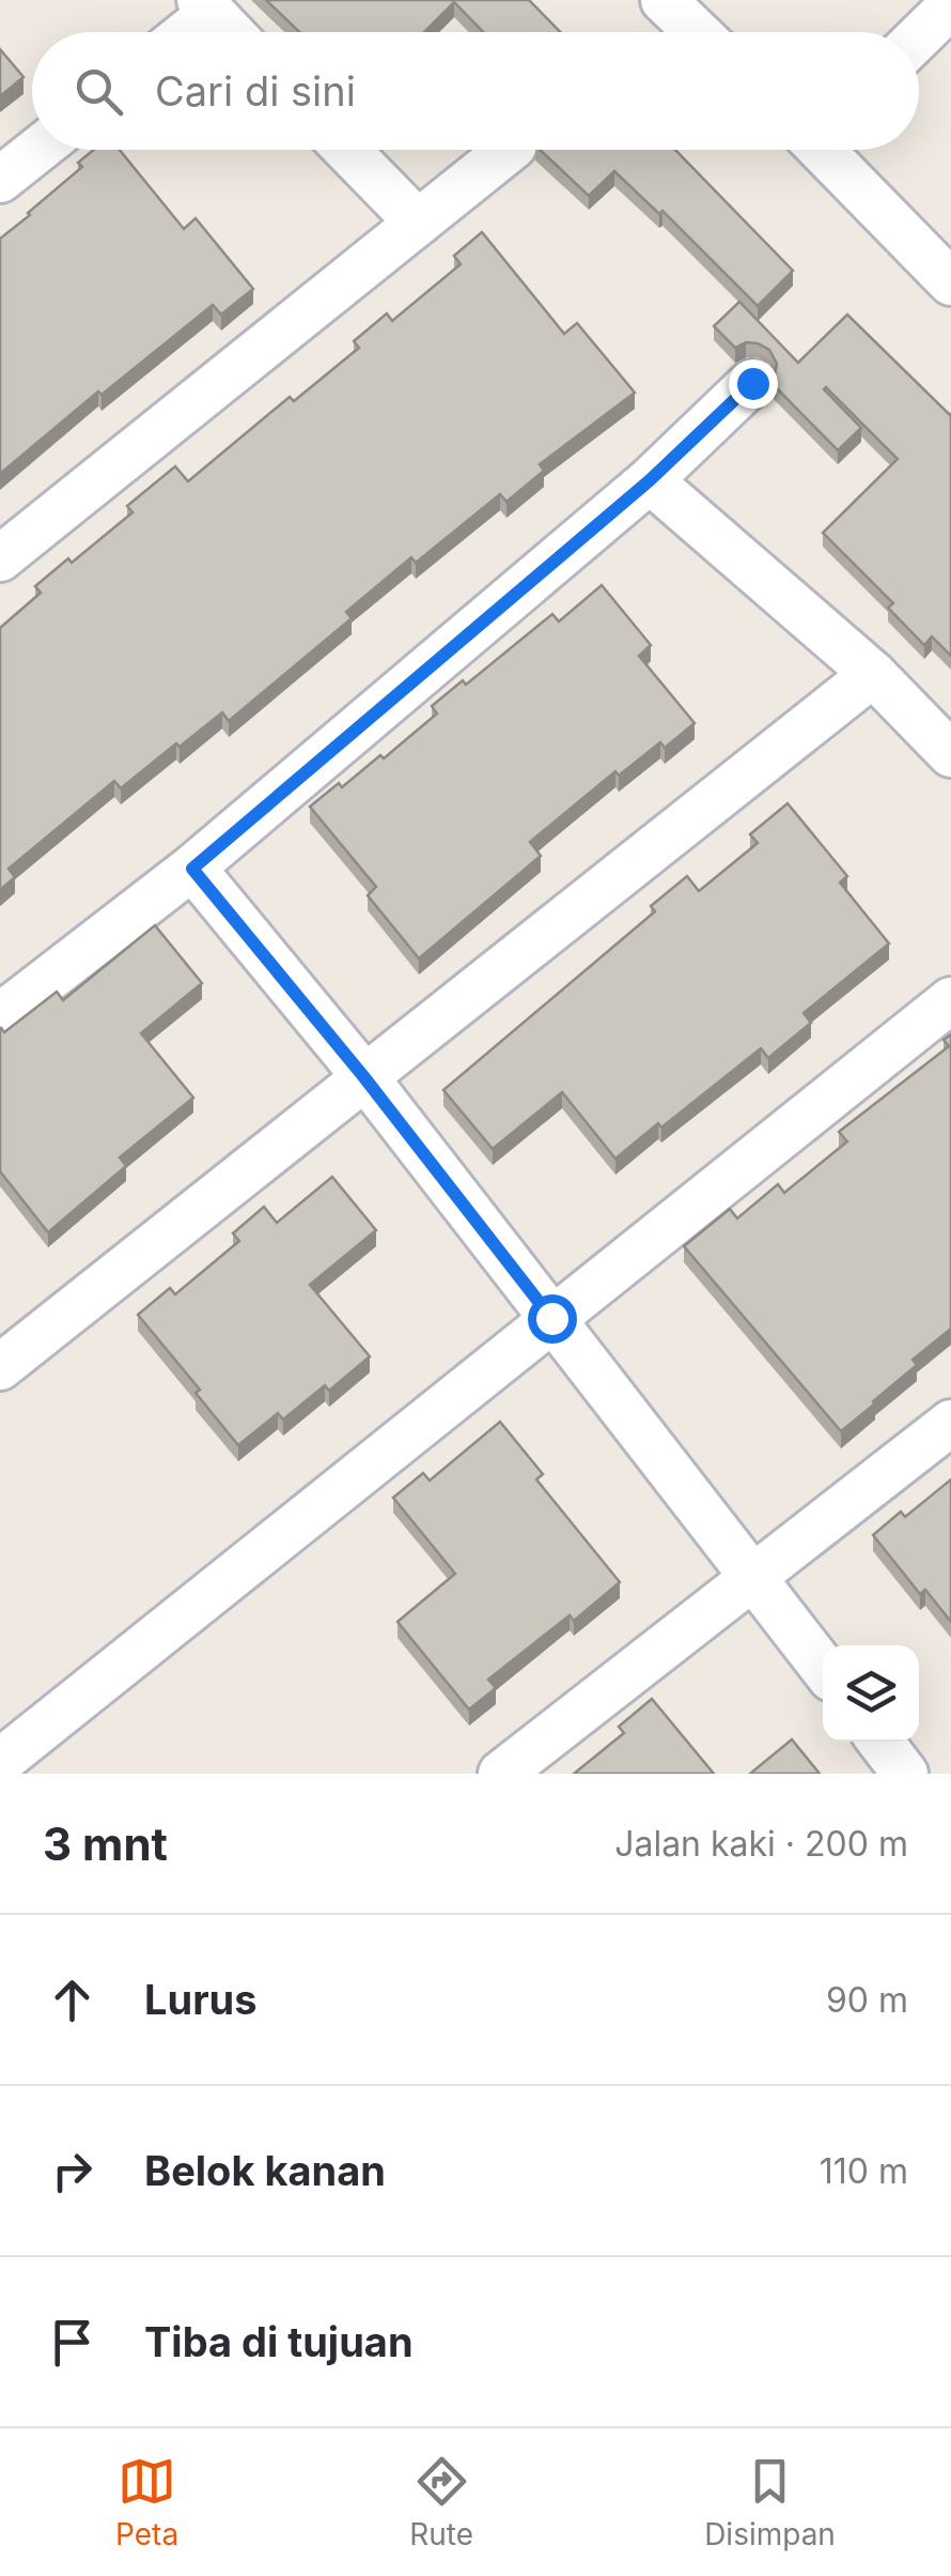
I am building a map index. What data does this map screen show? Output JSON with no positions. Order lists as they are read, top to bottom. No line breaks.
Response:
{"page":{"search":"Cari di sini","heading":["3 mnt","Jalan kaki · 200 m"],"list":[["Lurus","90 m"],["Belok kanan","110 m"],"Tiba di tujuan"],"nav":["Peta","Rute","Disimpan"]}}
